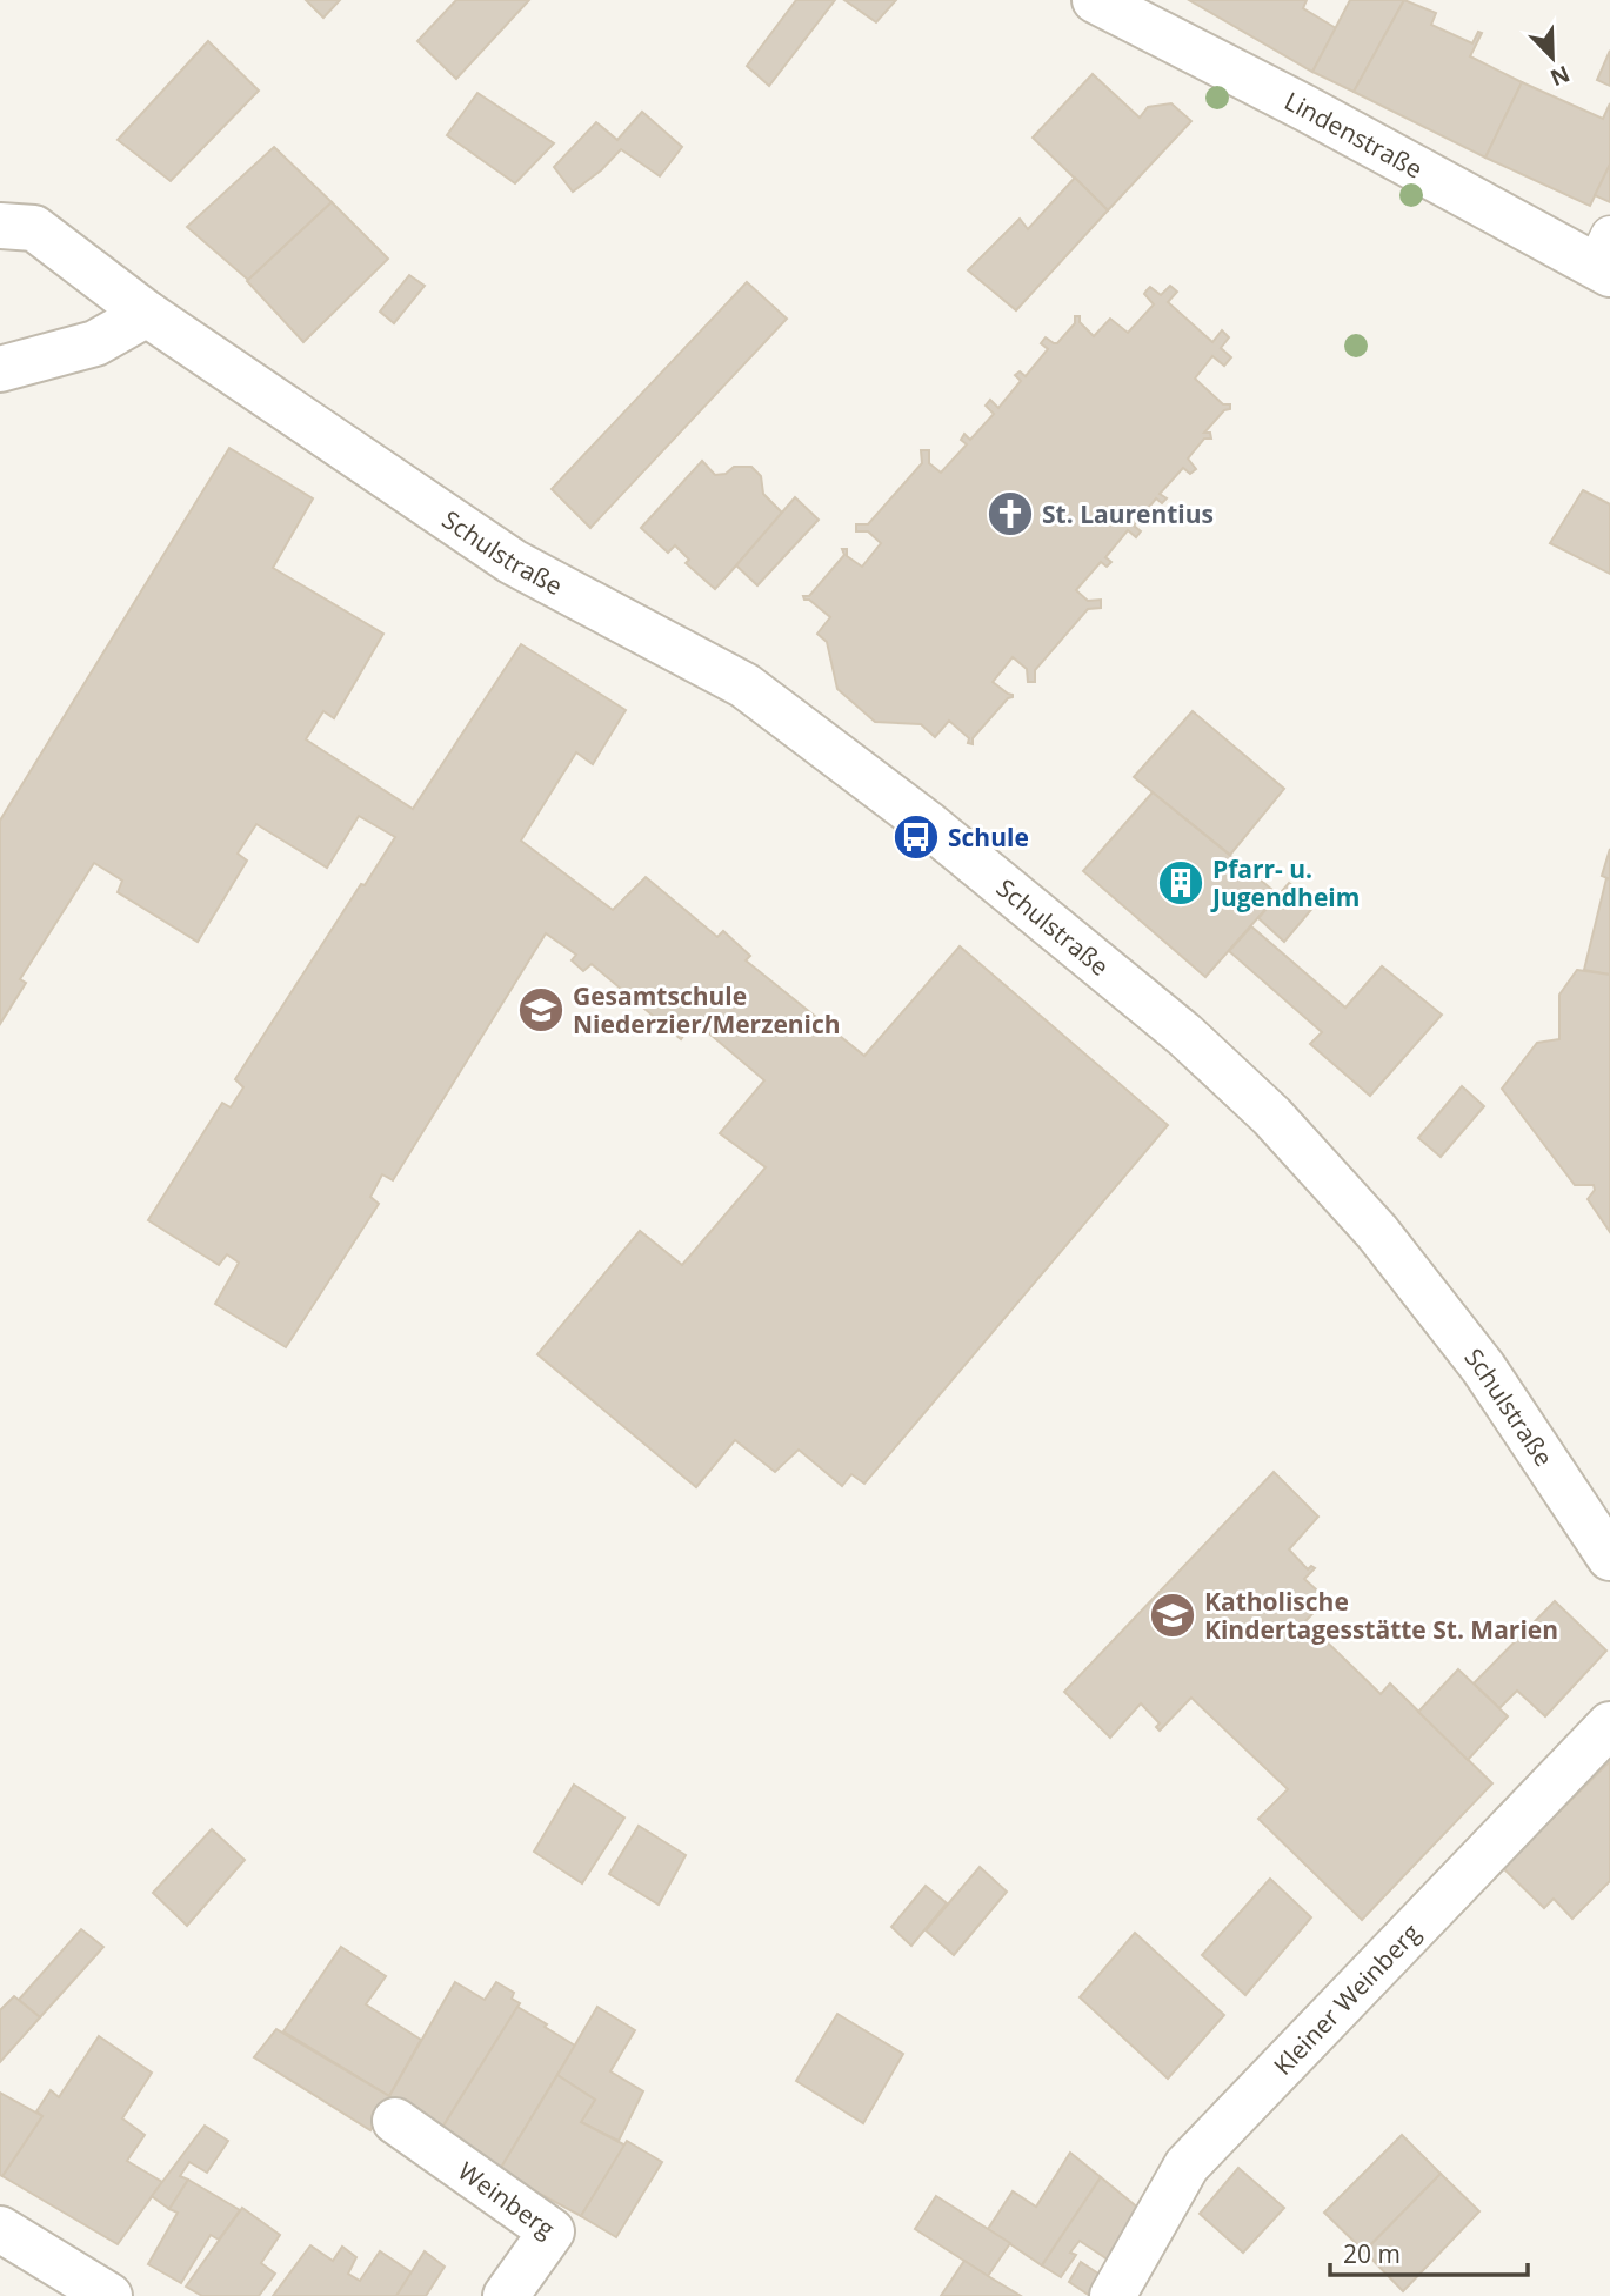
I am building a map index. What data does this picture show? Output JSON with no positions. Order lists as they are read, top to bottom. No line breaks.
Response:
{"streets":{"street":["Lindenstraße","Schulstraße","Kleiner Weinberg","Weinberg"]},"places":{"church":["St. Laurentius"],"bus stop":["Schule"],"building":["Pfarr- u. Jugendheim"],"school or university":["Gesamtschule Niederzier/Merzenich","Katholische Kindertagesstätte St. Marien"]},"scale_bar":"20 m","north":"bottom right"}
